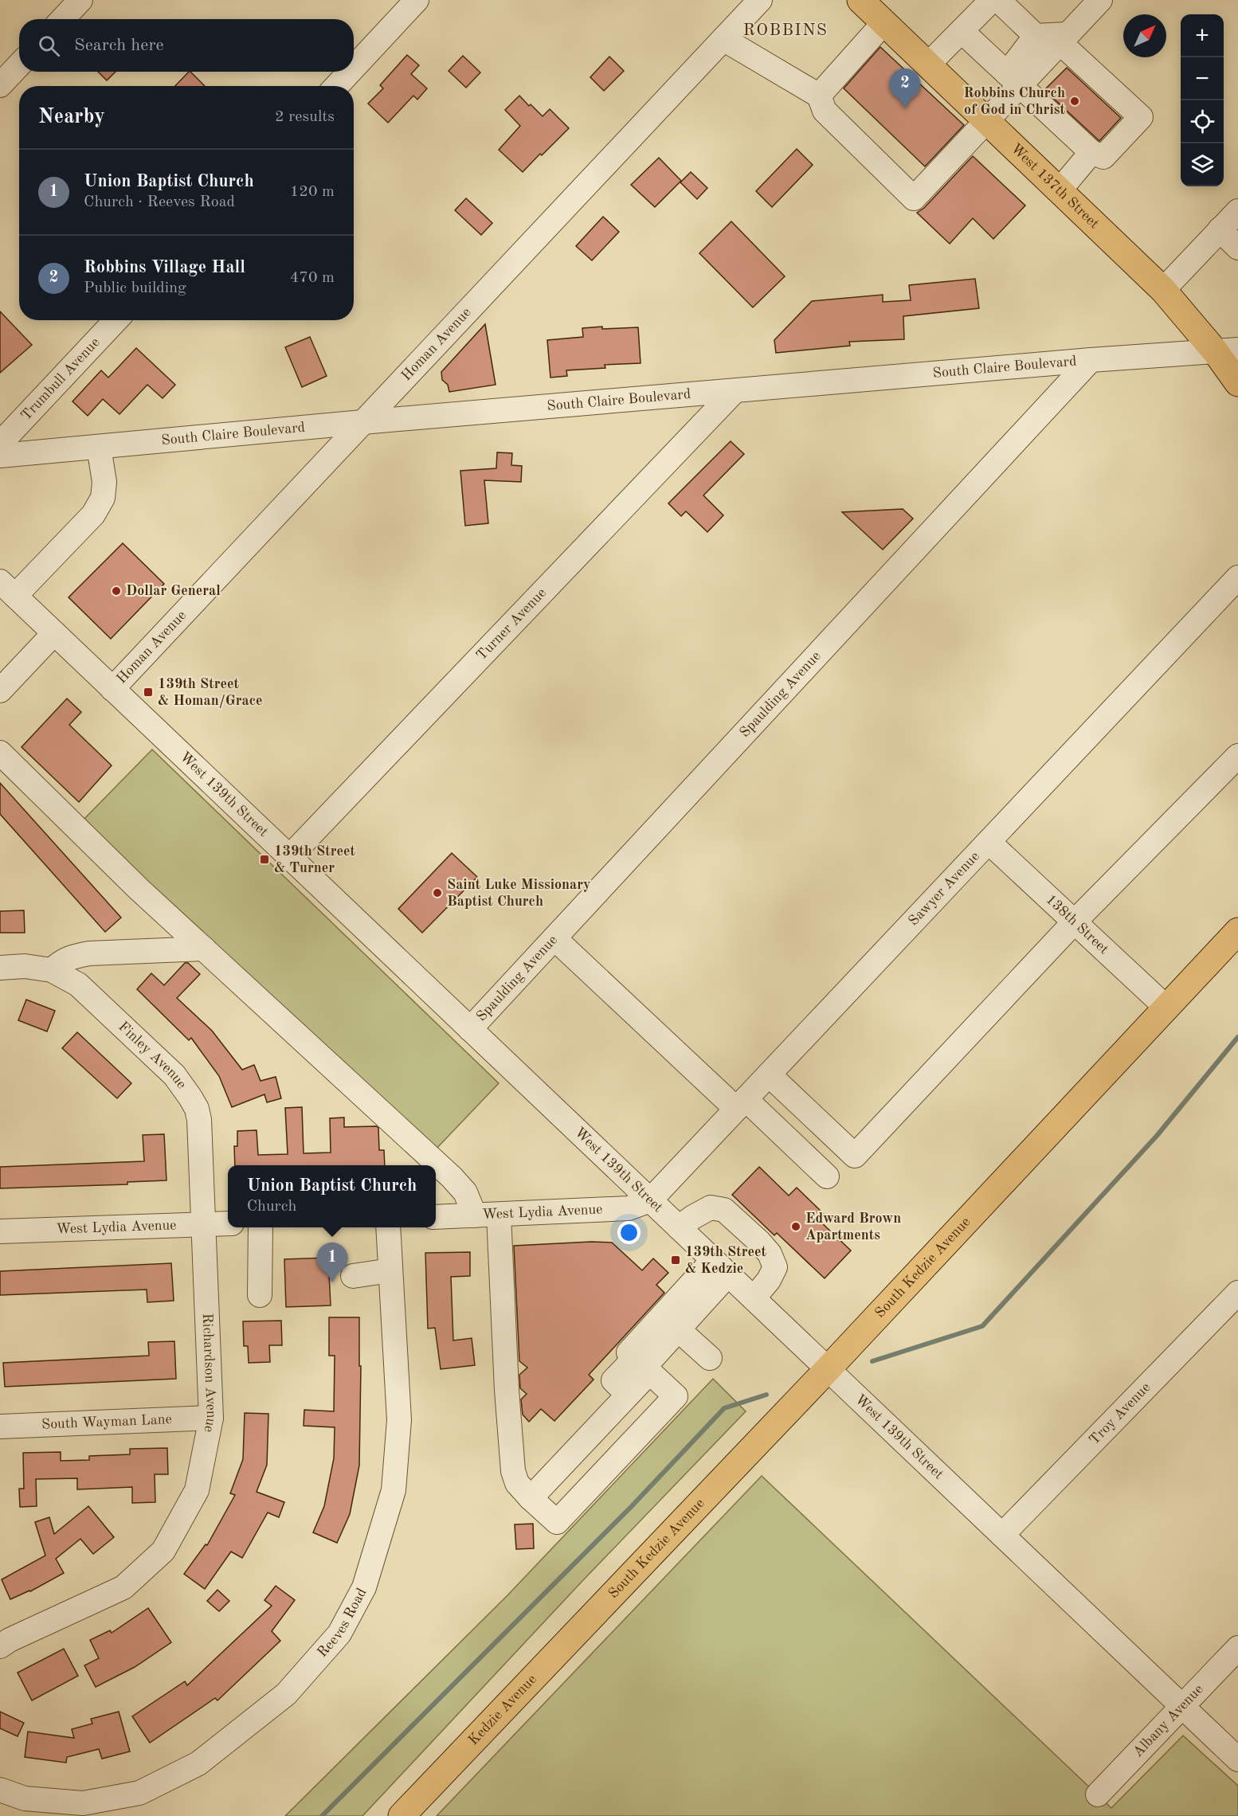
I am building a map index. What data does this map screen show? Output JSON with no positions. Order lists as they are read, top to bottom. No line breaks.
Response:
{"streets":{"main road":["West 137th Street","South Kedzie Avenue","Kedzie Avenue"],"street":["Homan Avenue","South Claire Boulevard","Trumbull Avenue","Turner Avenue","Spaulding Avenue","West 139th Street","Sawyer Avenue","138th Street","Finley Avenue","West Lydia Avenue","Richardson Avenue","Troy Avenue","South Wayman Lane","Reeves Road","Albany Avenue"]},"crossings":[["West 137th Street","South Claire Boulevard"],["Homan Avenue","South Claire Boulevard"],["Homan Avenue","West 139th Street"],["South Claire Boulevard","Turner Avenue"],["South Claire Boulevard","Spaulding Avenue"],["Turner Avenue","West 139th Street"],["Spaulding Avenue","West 139th Street"],["West 139th Street","Sawyer Avenue"],["West 139th Street","West Lydia Avenue"],["West 139th Street","South Kedzie Avenue"],["West 139th Street","Troy Avenue"],["West 139th Street","Albany Avenue"],["Sawyer Avenue","138th Street"],["Sawyer Avenue","West Lydia Avenue"],["138th Street","South Kedzie Avenue"],["Finley Avenue","West Lydia Avenue"],["Finley Avenue","Richardson Avenue"],["West Lydia Avenue","Richardson Avenue"],["South Kedzie Avenue","Kedzie Avenue"],["Richardson Avenue","South Wayman Lane"]],"districts":["ROBBINS"],"places":{"other":["Robbins Church of God in Christ","Dollar General","Saint Luke Missionary Baptist Church","Edward Brown Apartments"],"transit":["139th Street & Homan/Grace","139th Street & Turner","139th Street & Kedzie"]},"north":"top right","page":{"map_buttons":["+","−"],"search":"Search here","pins":["2","1"],"heading":["Nearby","2 results"],"list":[{"mark":"1","name":"Union Baptist Church","note":"Church · Reeves Road","value":"120 m"},{"mark":"2","name":"Robbins Village Hall","note":"Public building","value":"470 m"}],"popup":["Union Baptist Church","Church"]}}
